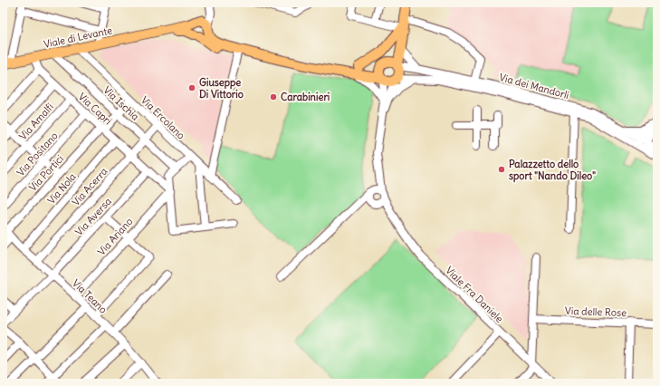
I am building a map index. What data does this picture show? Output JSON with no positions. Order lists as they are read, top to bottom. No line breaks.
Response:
{"streets":{"main road":["Viale di Levante"],"street":["Via dei Mandorli","Via Ischia","Via Capri","Via Ercolano","Via Amalfi","Via Positano","Via Portici","Via Acerra","Via Nola","Via Aversa","Via Ariano","Viale Fra Daniele","Via Teano","Via delle Rose"]},"crossings":[["Viale di Levante","Via dei Mandorli"],["Viale di Levante","Via Ischia"],["Viale di Levante","Via Capri"],["Viale di Levante","Via Ercolano"],["Viale di Levante","Viale Fra Daniele"],["Via dei Mandorli","Viale Fra Daniele"],["Via Ischia","Via Portici"],["Via Ischia","Via Acerra"],["Via Capri","Via Amalfi"],["Via Capri","Via Positano"],["Via Capri","Via Portici"],["Via Capri","Via Acerra"],["Via Capri","Via Nola"],["Via Capri","Via Aversa"],["Via Capri","Via Ariano"],["Via Ercolano","Via Portici"],["Via Ercolano","Via Acerra"],["Via Portici","Via Teano"],["Via Acerra","Via Teano"],["Via Nola","Via Teano"],["Via Aversa","Via Teano"],["Via Ariano","Via Teano"]],"places":["Giuseppe Di Vittorio","Carabinieri","Palazzetto dello sport \"Nando Dileo\""]}
